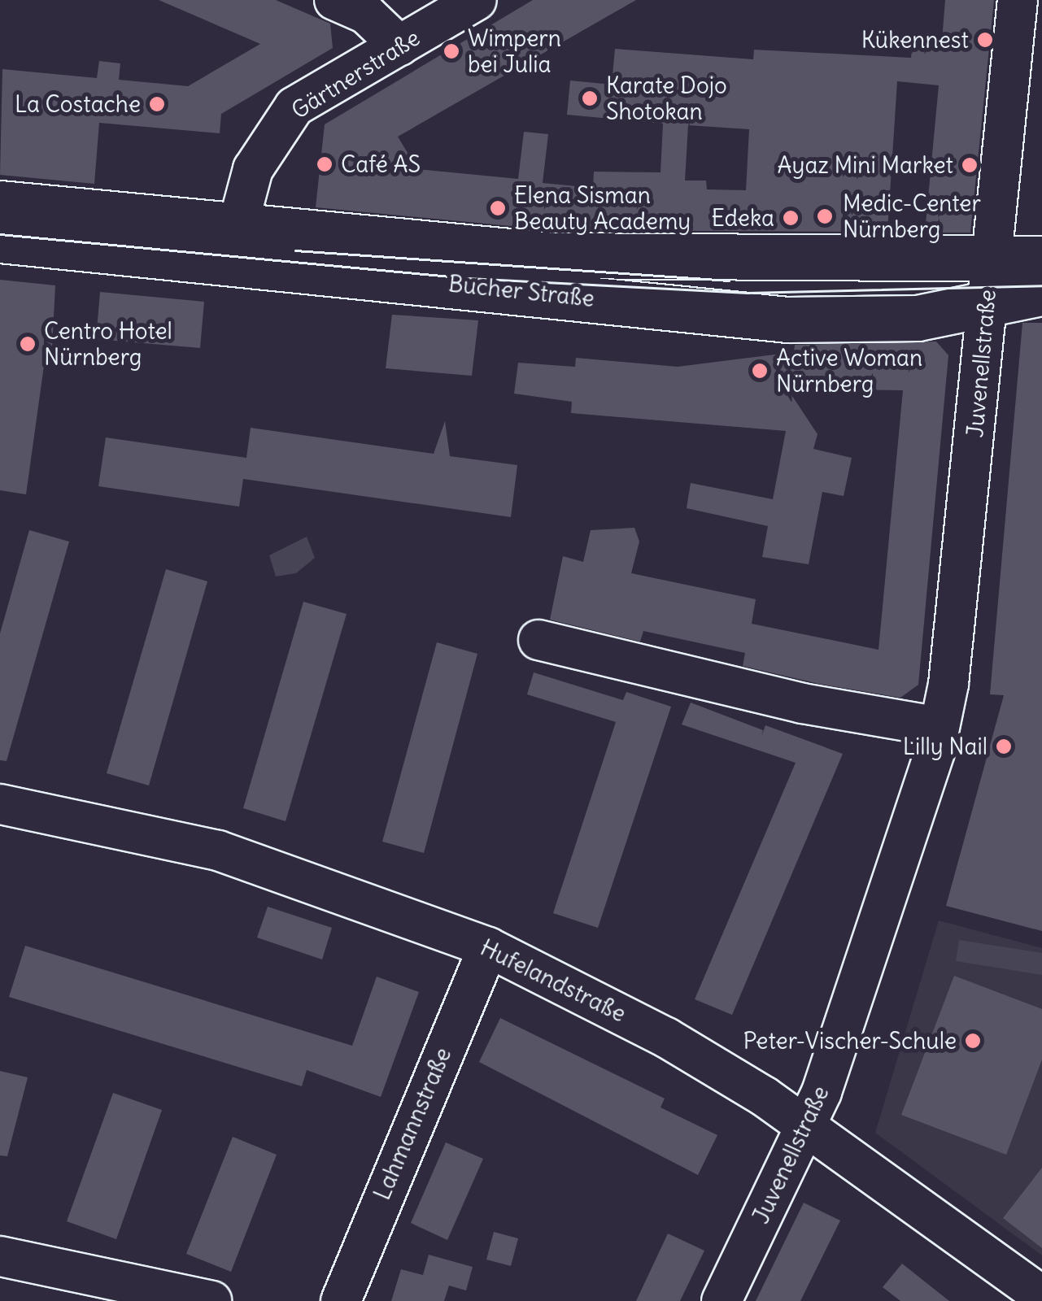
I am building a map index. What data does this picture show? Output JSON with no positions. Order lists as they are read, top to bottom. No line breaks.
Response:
{"streets":{"main road":["Bucher Straße"],"street":["Gärtnerstraße","Juvenellstraße","Hufelandstraße","Lahmannstraße"]},"crossings":[["Gärtnerstraße","Bucher Straße"],["Bucher Straße","Juvenellstraße"],["Juvenellstraße","Hufelandstraße"],["Hufelandstraße","Lahmannstraße"]],"places":["Kükennest","Wimpern bei Julia","Karate Dojo Shotokan","La Costache","Café AS","Ayaz Mini Market","Elena Sisman Beauty Academy","Medic-Center Nürnberg","Edeka","Centro Hotel Nürnberg","Active Woman Nürnberg","Lilly Nail","Peter-Vischer-Schule"]}
